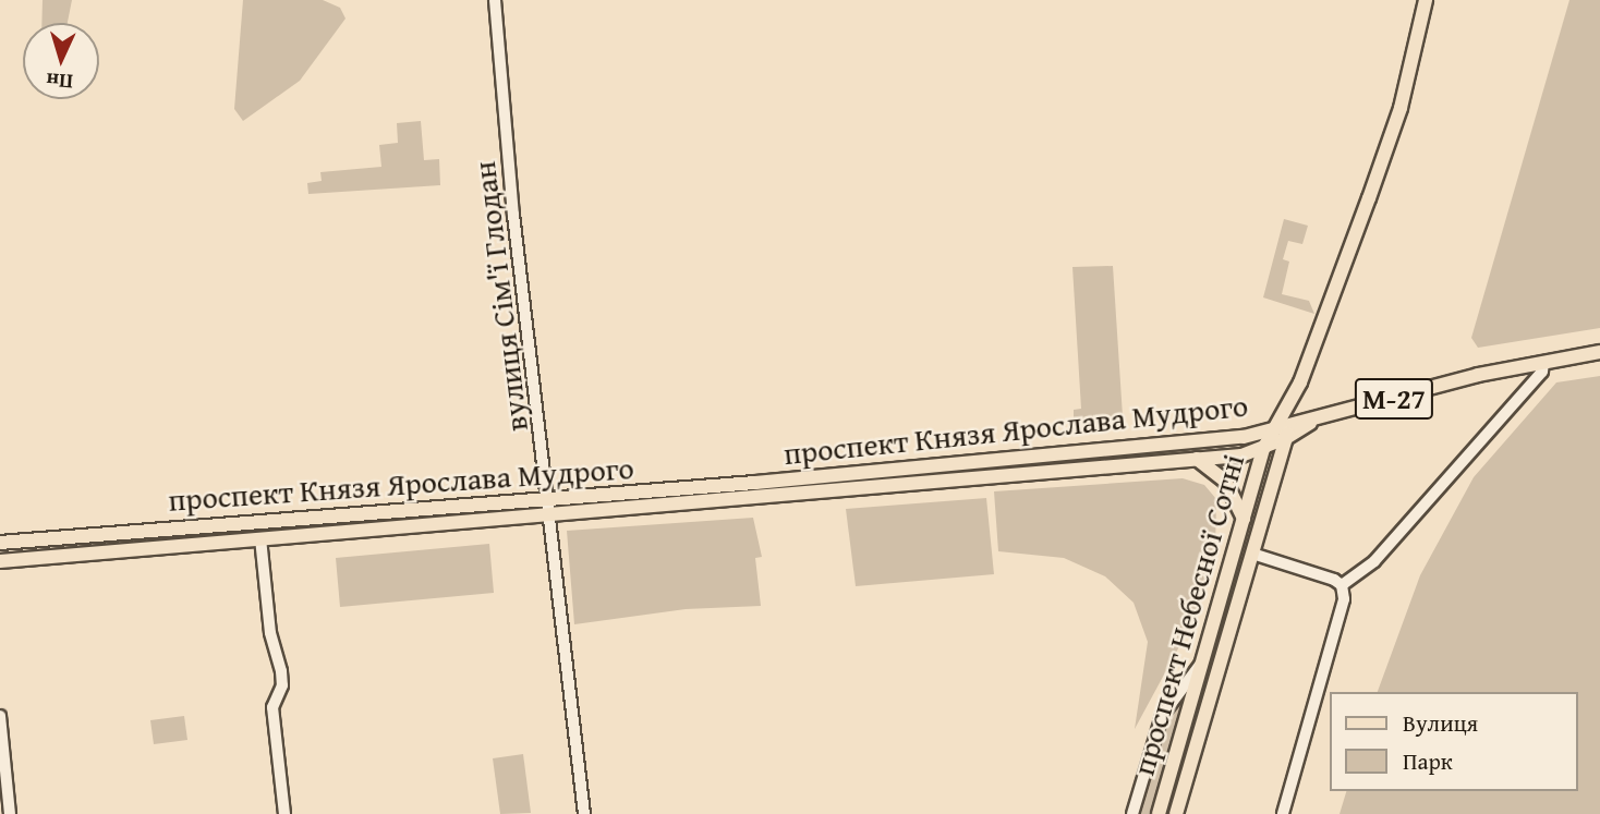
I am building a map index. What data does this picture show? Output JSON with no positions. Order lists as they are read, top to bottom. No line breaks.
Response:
{"streets":{"main road":["М-27","проспект Князя Ярослава Мудрого","проспект Небесної Сотні"],"street":["вулиця Сім'ї Глодан"]},"crossings":[["вулиця Сім'ї Глодан","проспект Князя Ярослава Мудрого"],["М-27","проспект Князя Ярослава Мудрого"],["проспект Князя Ярослава Мудрого","проспект Небесної Сотні"]],"legend":["Вулиця","Парк"],"north":"bottom"}
